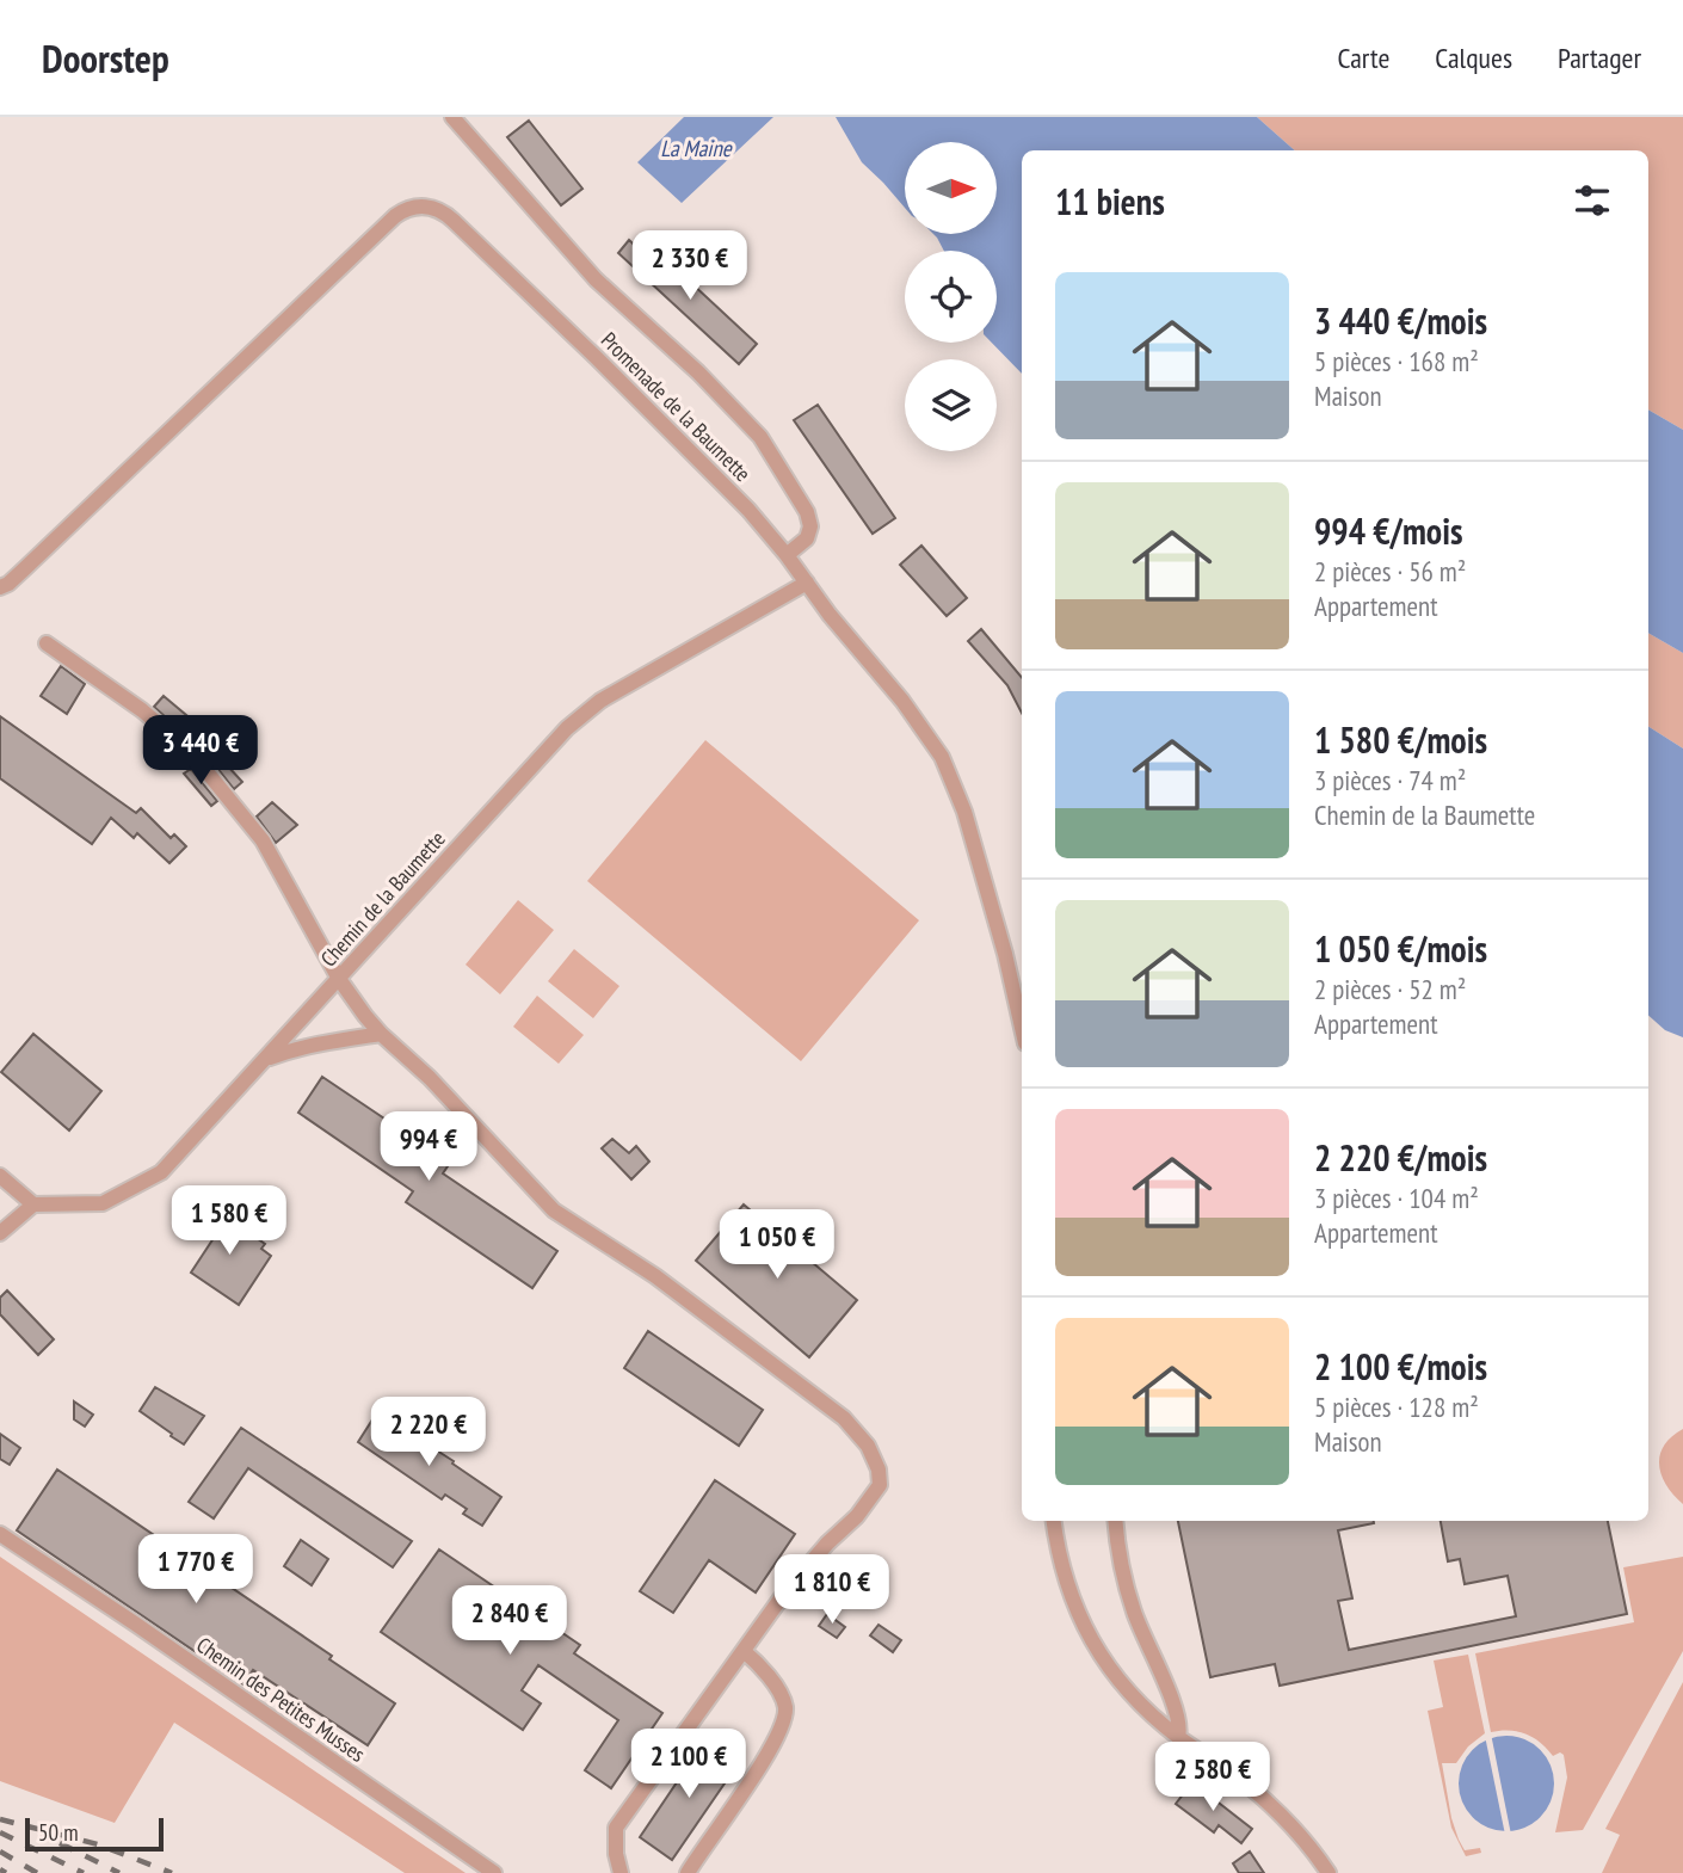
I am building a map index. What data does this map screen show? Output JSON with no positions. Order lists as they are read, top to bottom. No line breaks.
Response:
{"streets":{"street":["Promenade de la Baumette","Chemin de la Baumette","Chemin des Petites Musses"]},"crossings":[["Promenade de la Baumette","Chemin de la Baumette"]],"water":["La Maine"],"scale_bar":"50 m","north":"right","page":{"header":"Doorstep","nav":["Carte","Calques","Partager"],"heading":"11 biens","price":["2 330 €","3 440 €","994 €","1 580 €","1 050 €","2 220 €","1 770 €","1 810 €","2 840 €","2 100 €","2 580 €"],"list":[{"name":"3 440 €/mois","note":"5 pièces · 168 m² · Maison"},{"name":"994 €/mois","note":"2 pièces · 56 m² · Appartement"},{"name":"1 580 €/mois","note":"3 pièces · 74 m² · Chemin de la Baumette"},{"name":"1 050 €/mois","note":"2 pièces · 52 m² · Appartement"},{"name":"2 220 €/mois","note":"3 pièces · 104 m² · Appartement"},{"name":"2 100 €/mois","note":"5 pièces · 128 m² · Maison"}],"scale":"50 m"}}
